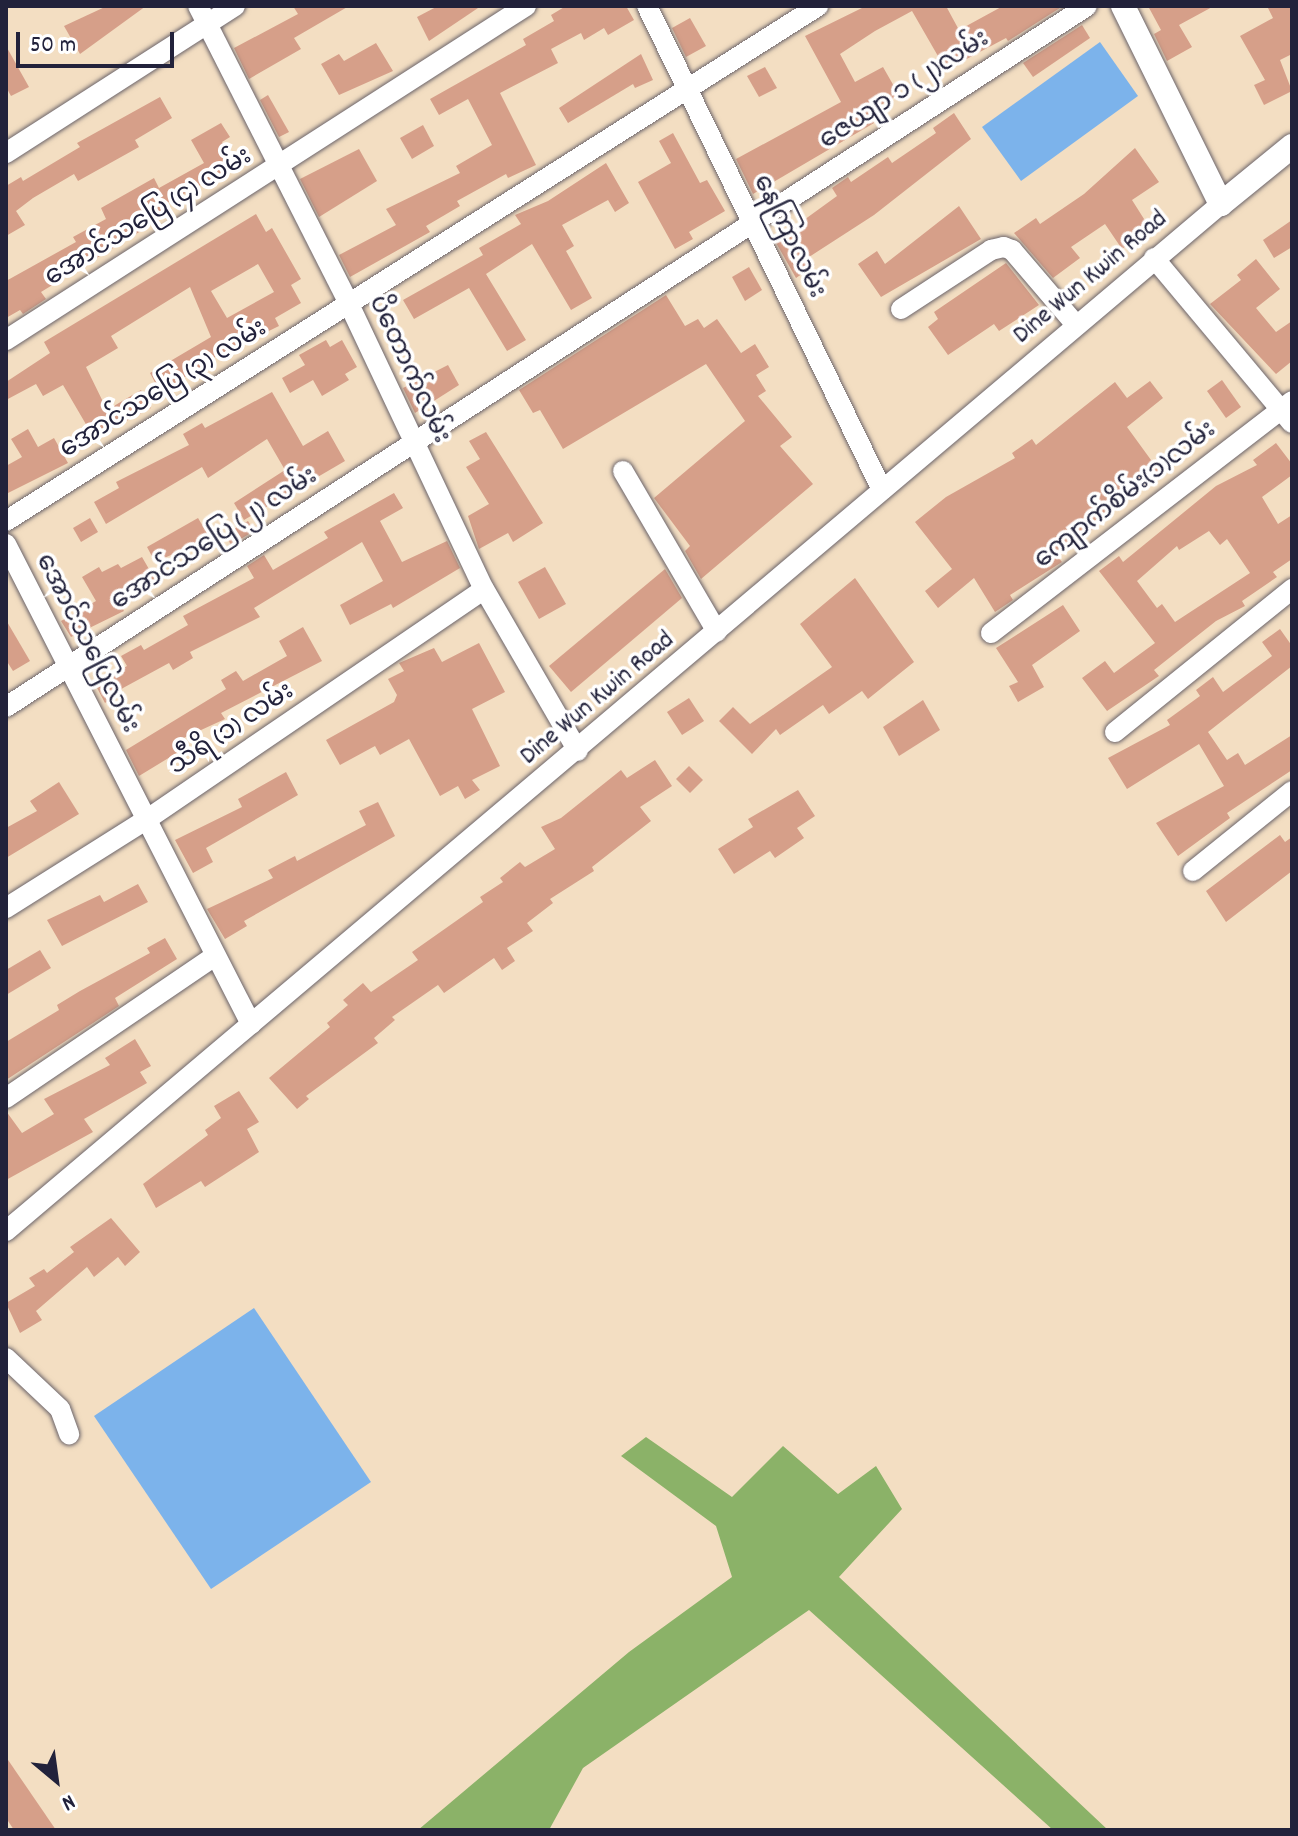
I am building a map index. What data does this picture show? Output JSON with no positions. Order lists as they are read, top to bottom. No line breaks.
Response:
{"streets":{"street":["ဇေယျာ ၁ (၂)လမ်း","အောင်သပြေ (၄) လမ်း","နေကြာလမ်း","Dine Wun Kwin Road","ပိတောက်လမ်း","အောင်သပြေ (၃) လမ်း","ကျောက်စိမ်း(၁)လမ်း","အောင်သပြေ (၂) လမ်း","အောင်သပြေလမ်း","သီရိ (၁) လမ်း"]},"crossings":[["ဇေယျာ ၁ (၂)လမ်း","နေကြာလမ်း"],["ဇေယျာ ၁ (၂)လမ်း","ပိတောက်လမ်း"],["ဇေယျာ ၁ (၂)လမ်း","အောင်သပြေ (၂) လမ်း"],["အောင်သပြေ (၄) လမ်း","ပိတောက်လမ်း"],["နေကြာလမ်း","Dine Wun Kwin Road"],["နေကြာလမ်း","အောင်သပြေ (၃) လမ်း"],["Dine Wun Kwin Road","ပိတောက်လမ်း"],["Dine Wun Kwin Road","အောင်သပြေလမ်း"],["ပိတောက်လမ်း","အောင်သပြေ (၃) လမ်း"],["ပိတောက်လမ်း","အောင်သပြေ (၂) လမ်း"],["ပိတောက်လမ်း","သီရိ (၁) လမ်း"],["အောင်သပြေ (၂) လမ်း","အောင်သပြေလမ်း"],["အောင်သပြေလမ်း","သီရိ (၁) လမ်း"]],"scale_bar":"50 m","north":"bottom right"}
